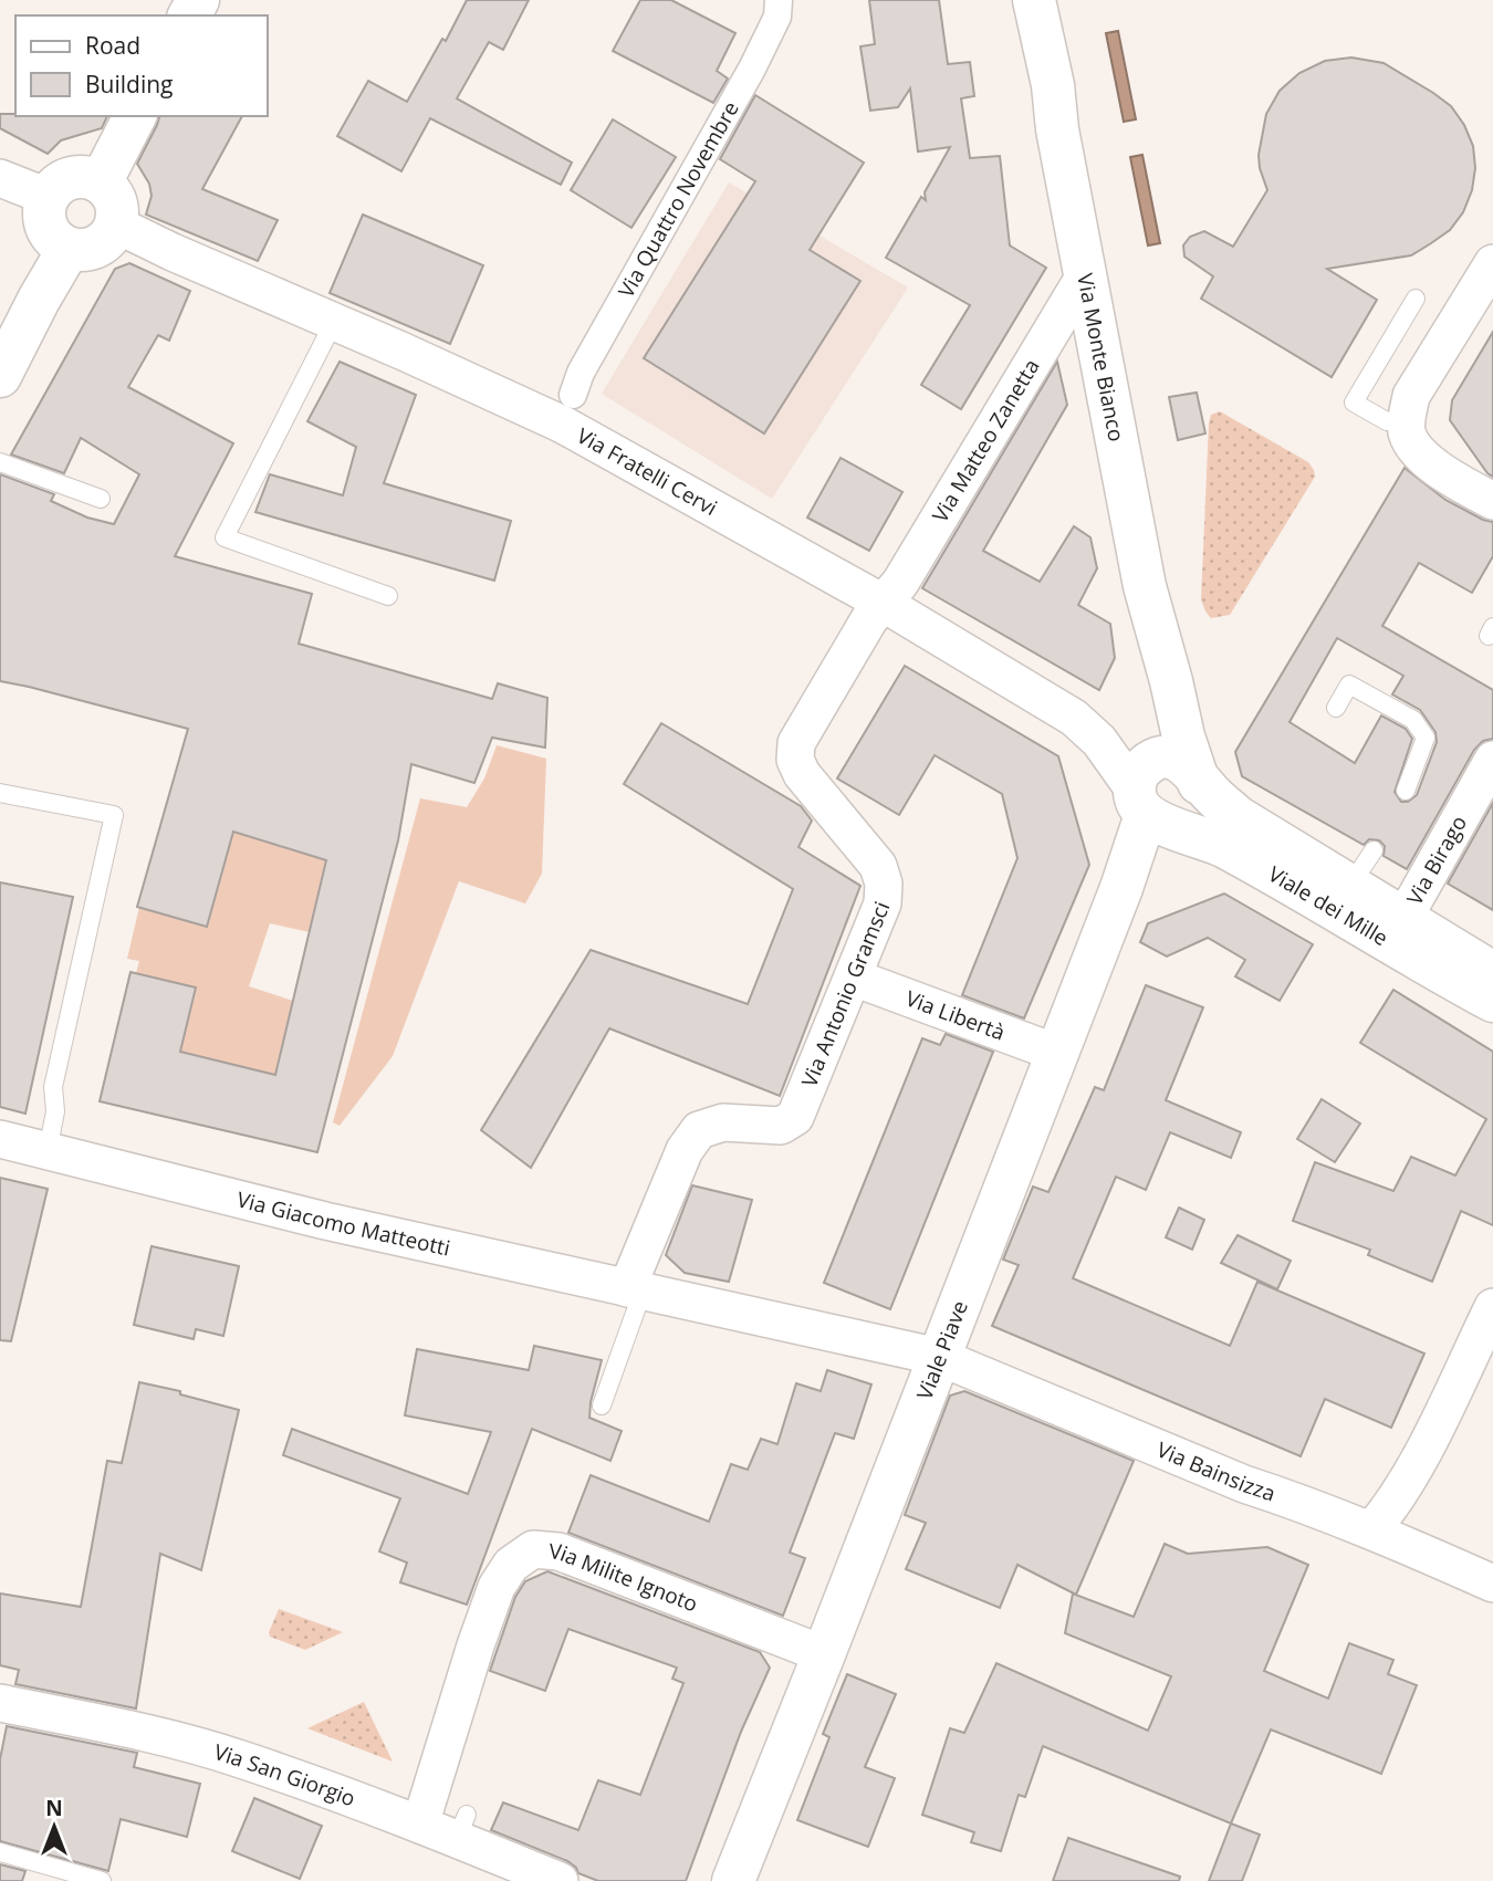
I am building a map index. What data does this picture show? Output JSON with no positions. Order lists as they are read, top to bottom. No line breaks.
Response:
{"streets":{"street":["Via Quattro Novembre","Via Monte Bianco","Via Matteo Zanetta","Via Fratelli Cervi","Via Birago","Viale dei Mille","Via Antonio Gramsci","Via Libertà","Via Giacomo Matteotti","Viale Piave","Via Bainsizza","Via Milite Ignoto","Via San Giorgio"]},"crossings":[["Via Quattro Novembre","Via Fratelli Cervi"],["Via Monte Bianco","Via Matteo Zanetta"],["Via Monte Bianco","Viale Piave"],["Via Matteo Zanetta","Via Fratelli Cervi"],["Via Matteo Zanetta","Via Antonio Gramsci"],["Via Fratelli Cervi","Viale dei Mille"],["Via Fratelli Cervi","Via Antonio Gramsci"],["Via Fratelli Cervi","Viale Piave"],["Via Birago","Viale dei Mille"],["Viale dei Mille","Viale Piave"],["Via Antonio Gramsci","Via Libertà"],["Via Antonio Gramsci","Via Giacomo Matteotti"],["Via Libertà","Viale Piave"],["Via Giacomo Matteotti","Viale Piave"],["Via Giacomo Matteotti","Via Bainsizza"],["Viale Piave","Via Bainsizza"],["Viale Piave","Via Milite Ignoto"],["Via Milite Ignoto","Via San Giorgio"]],"legend":["Road","Building"],"north":"top"}
